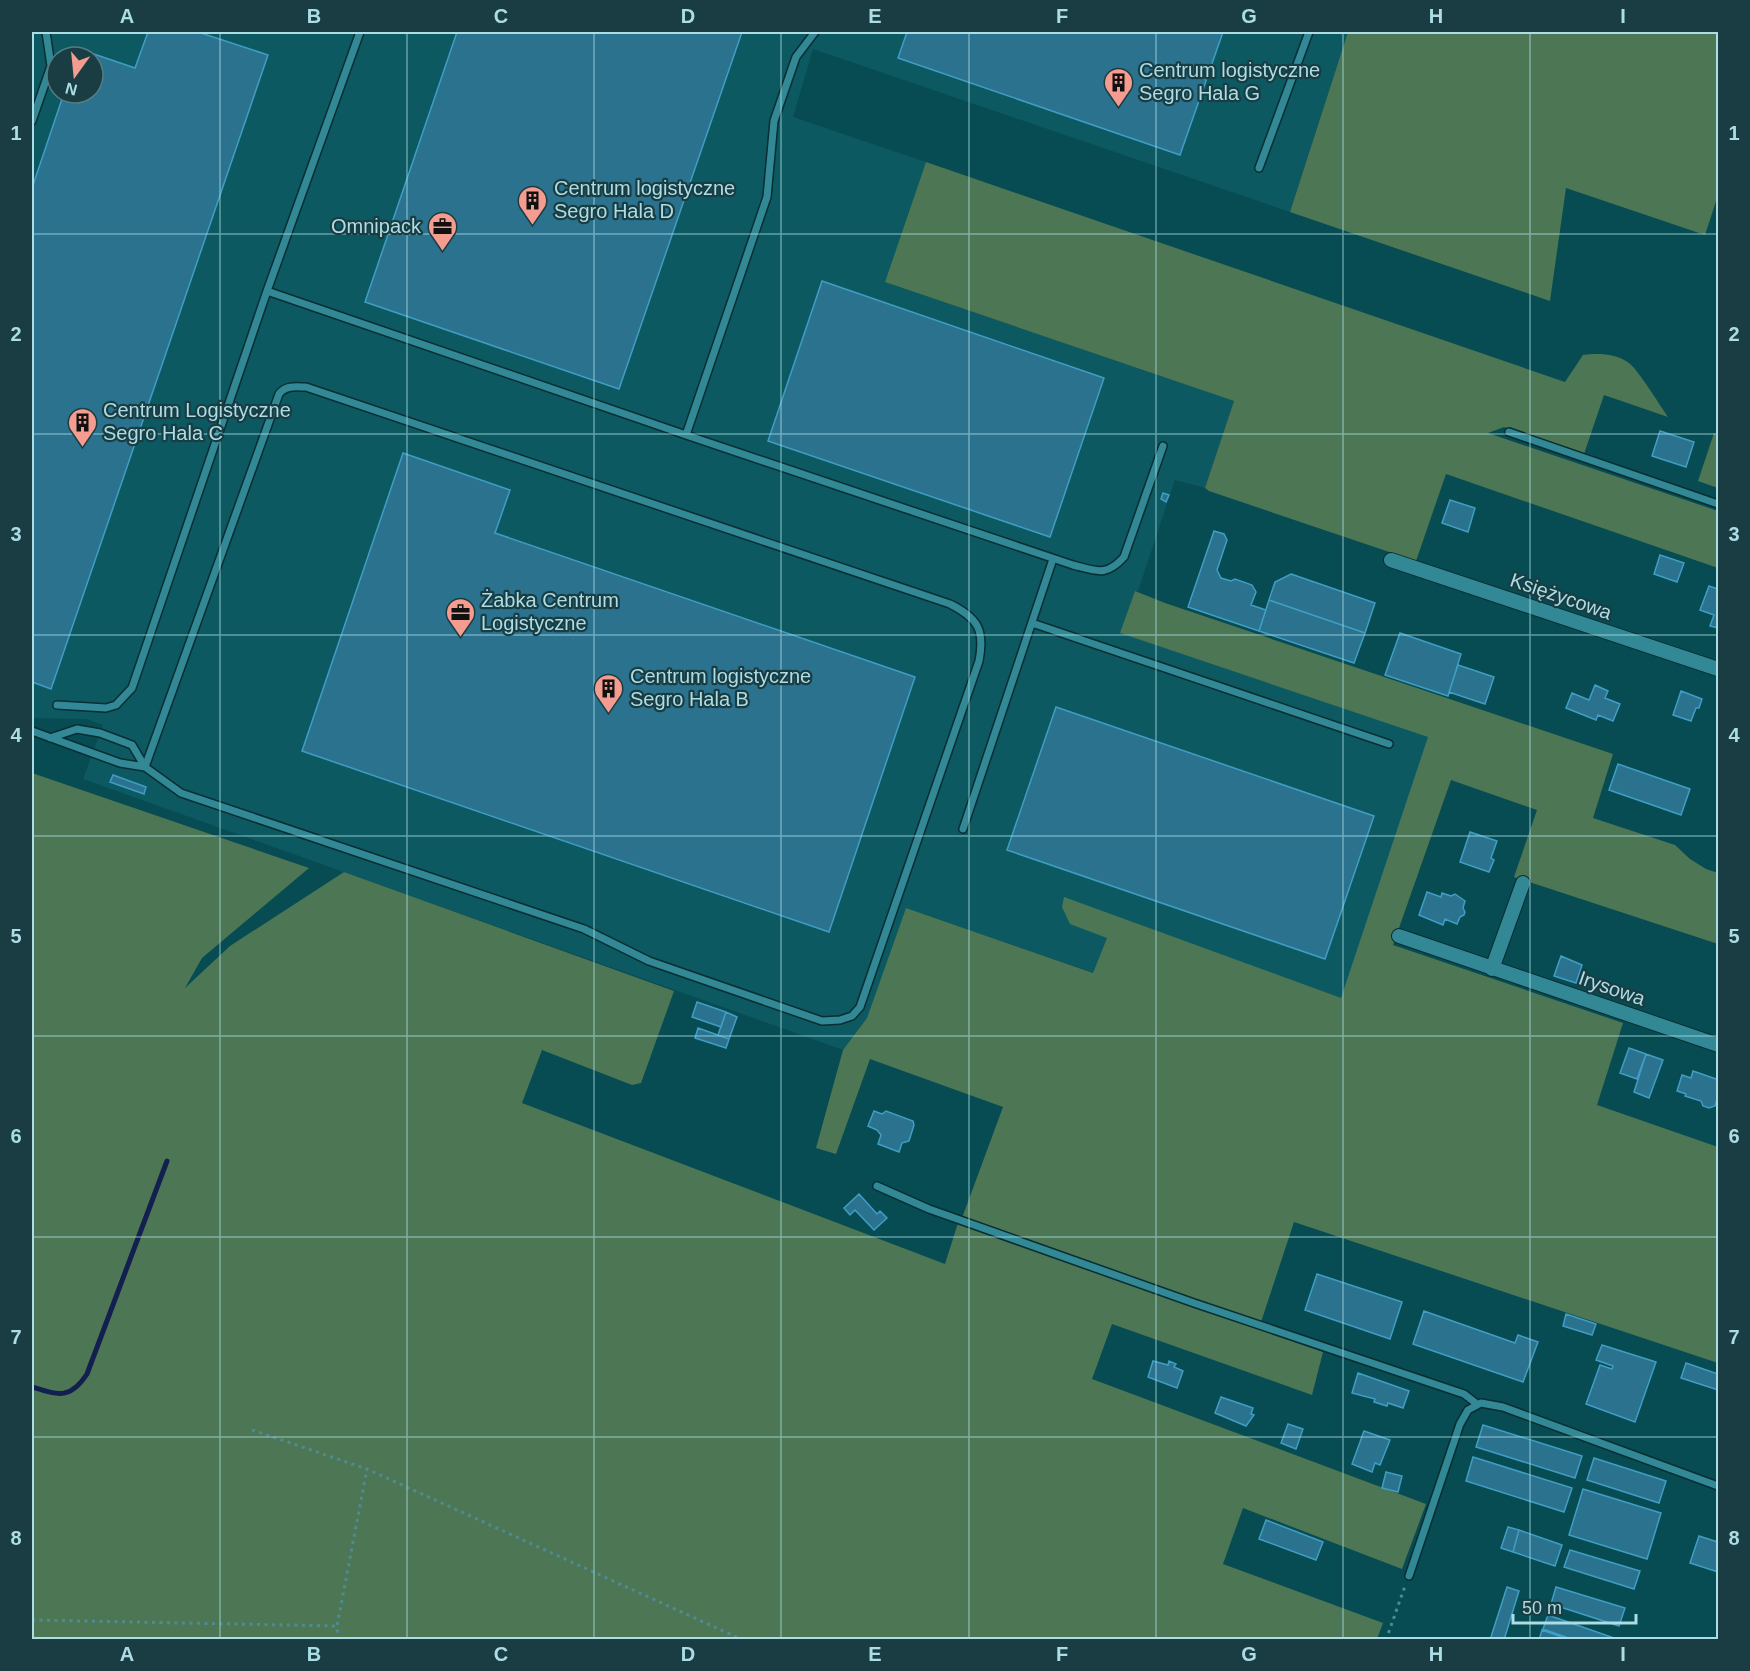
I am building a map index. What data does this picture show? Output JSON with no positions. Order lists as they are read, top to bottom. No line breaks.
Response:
{"streets":{"street":["Księżycowa","Irysowa"]},"places":{"building":["Centrum logistyczne Segro Hala G","Centrum logistyczne Segro Hala D","Centrum Logistyczne Segro Hala C","Centrum logistyczne Segro Hala B"],"office":["Omnipack","Żabka Centrum Logistyczne"]},"scale_bar":"50 m","north":"bottom","grid":{"columns":["A","B","C","D","E","F","G","H","I"],"rows":["1","2","3","4","5","6","7","8"]}}
